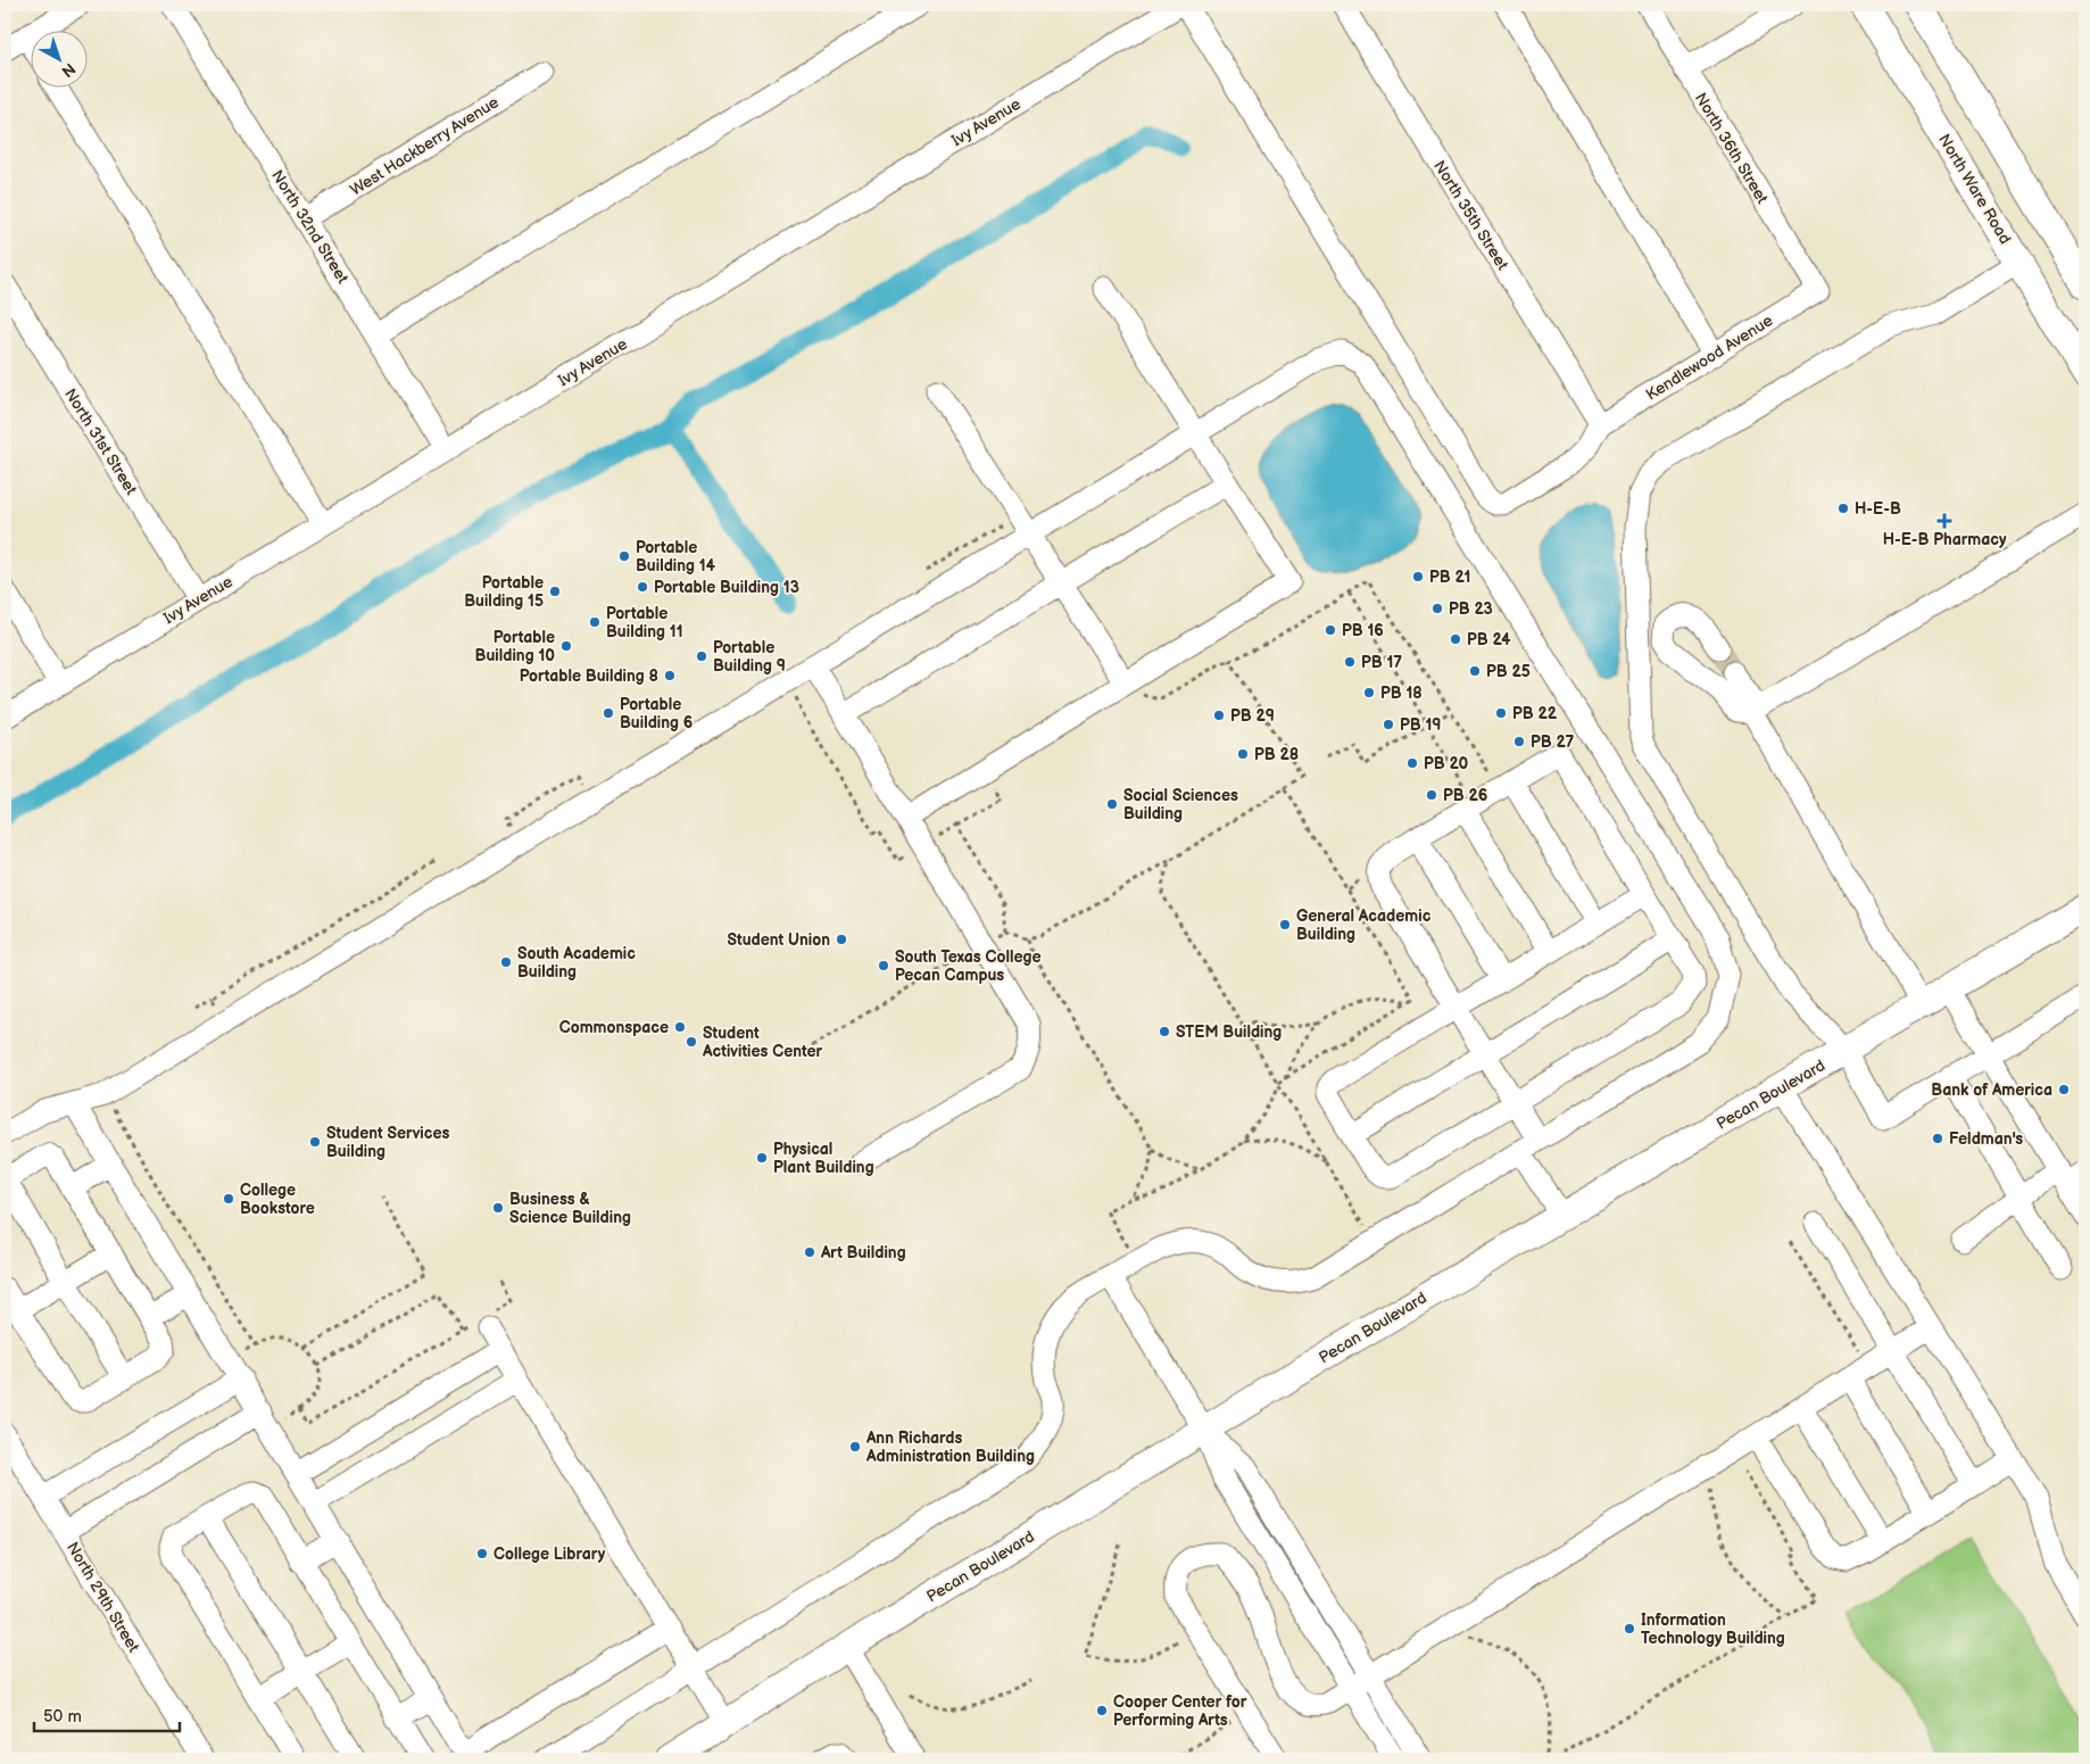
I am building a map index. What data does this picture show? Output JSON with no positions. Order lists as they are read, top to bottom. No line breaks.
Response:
{"streets":{"main road":["North Ware Road","Pecan Boulevard"],"street":["Ivy Avenue","West Hackberry Avenue","North 36th Street","North 35th Street","North 32nd Street","Kendlewood Avenue","North 31st Street","North 29th Street"]},"crossings":[["Ivy Avenue","North 32nd Street"],["Ivy Avenue","North 31st Street"],["West Hackberry Avenue","North 32nd Street"],["North 36th Street","Kendlewood Avenue"],["North 35th Street","Kendlewood Avenue"]],"places":{"other":["H-E-B","Portable Building 14","PB 21","Portable Building 13","Portable Building 15","PB 23","Portable Building 11","PB 16","PB 24","Portable Building 10","Portable Building 9","PB 17","PB 25","Portable Building 8","PB 18","Portable Building 6","PB 22","PB 29","PB 19","PB 27","PB 28","PB 20","PB 26","Social Sciences Building","General Academic Building","Student Union","South Academic Building","South Texas College Pecan Campus","Commonspace","STEM Building","Student Activities Center","Bank of America","Feldman's","Student Services Building","Physical Plant Building","College Bookstore","Business & Science Building","Art Building","Ann Richards Administration Building","College Library","Information Technology Building","Cooper Center for Performing Arts"],"health":["H-E-B Pharmacy"]},"scale_bar":"50 m","north":"bottom right"}
